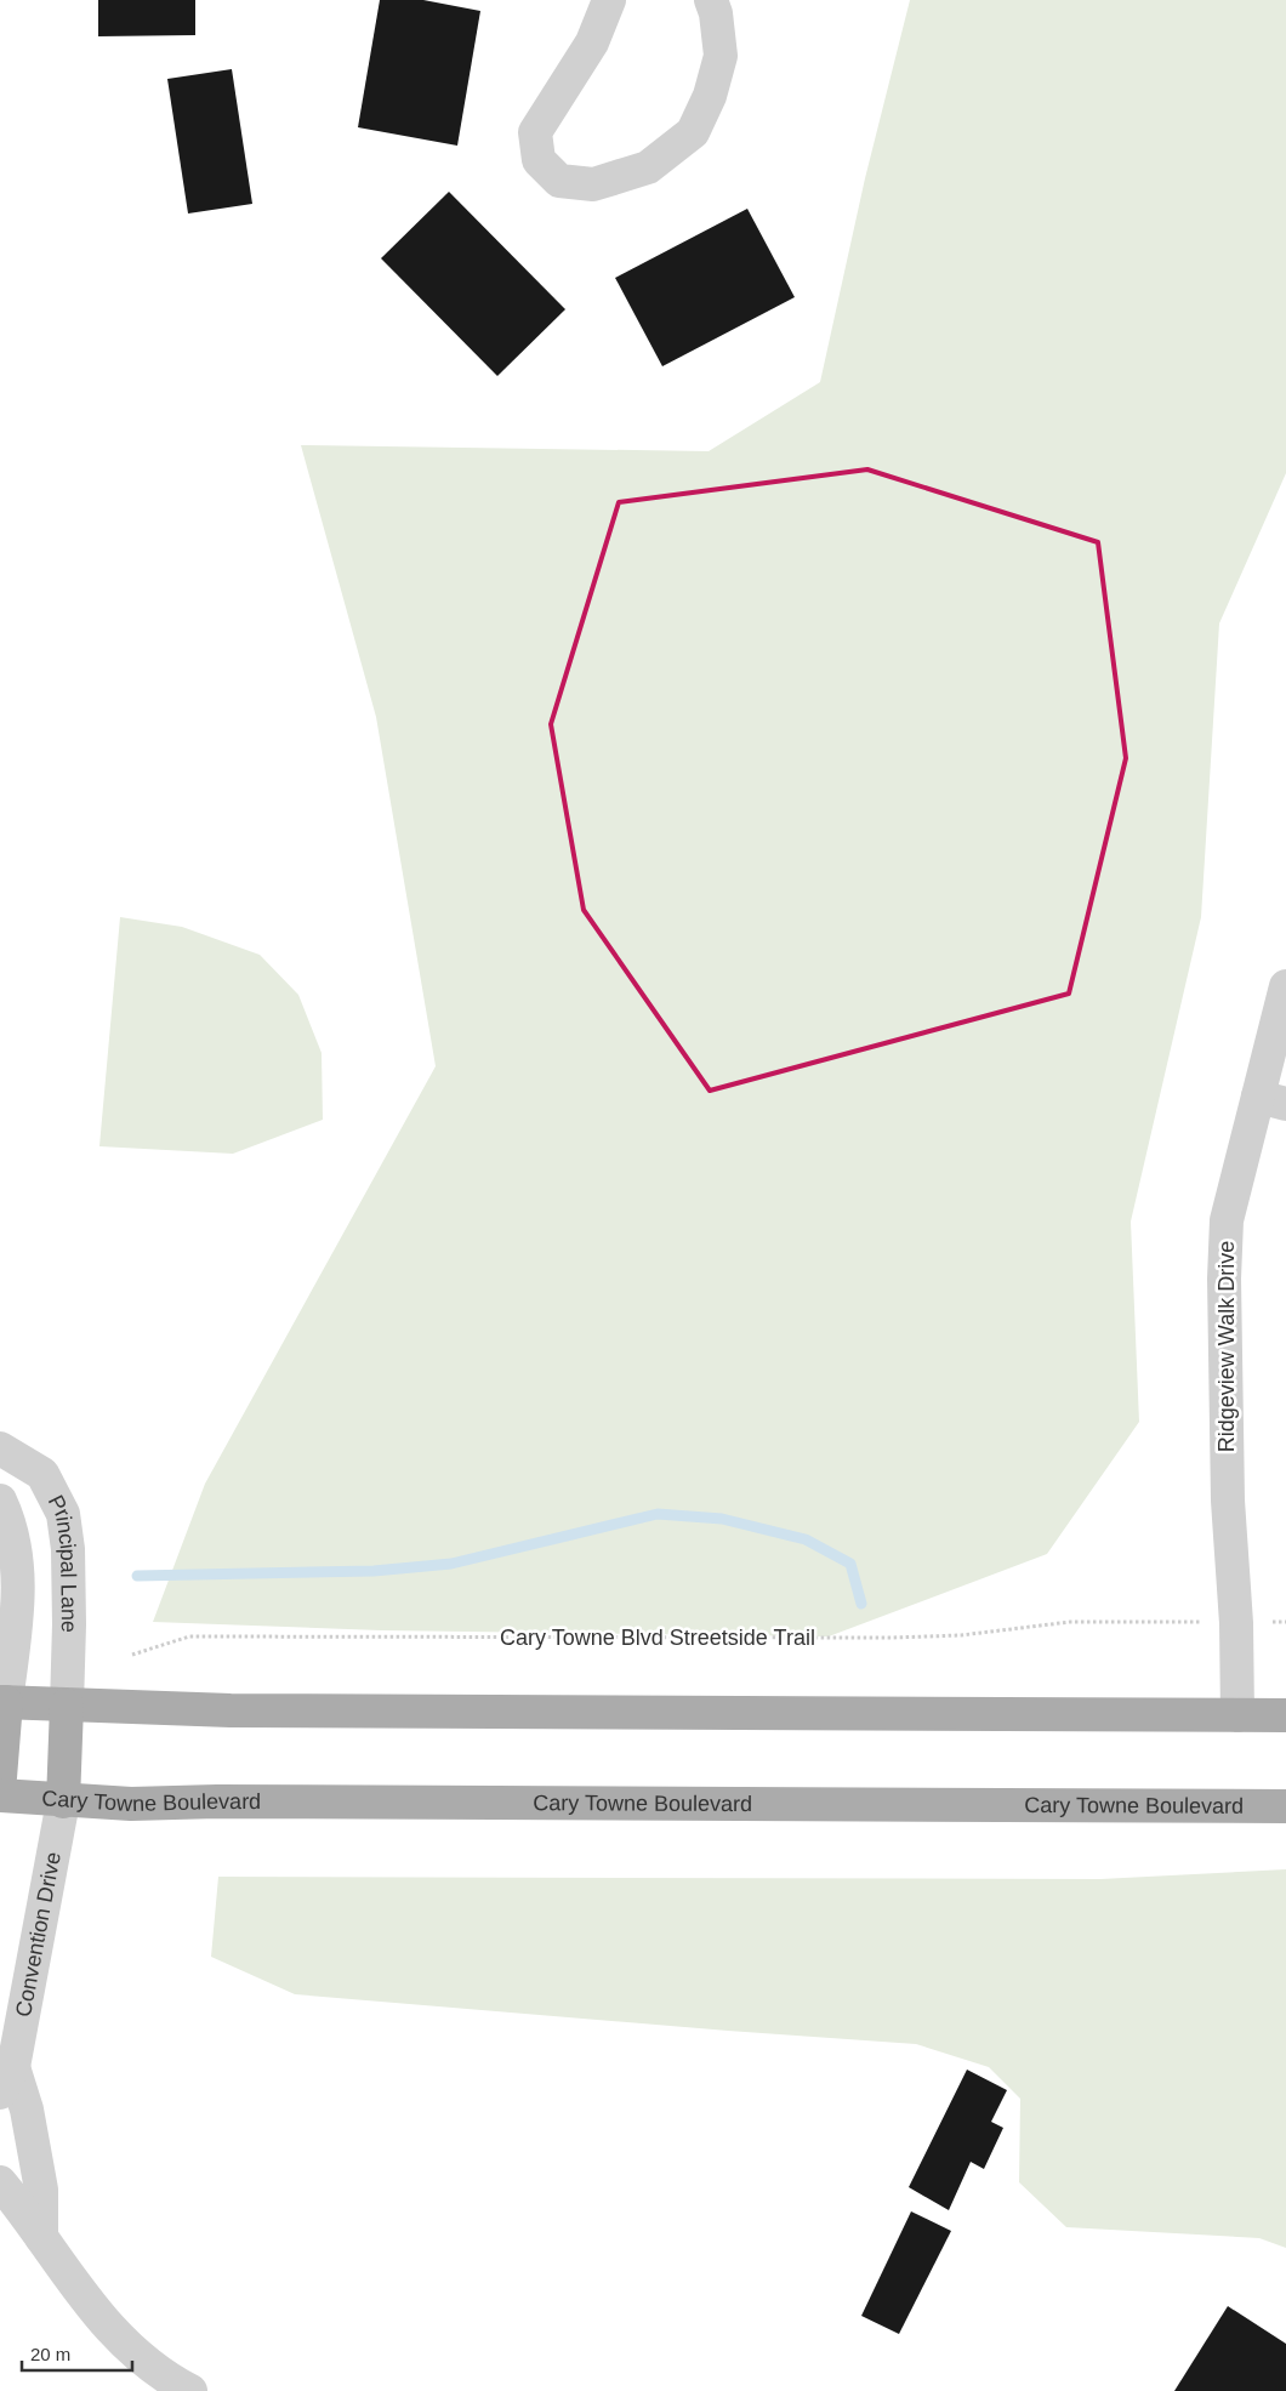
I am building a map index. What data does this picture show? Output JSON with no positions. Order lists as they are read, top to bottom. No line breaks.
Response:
{"streets":{"main road":["Cary Towne Boulevard"],"street":["Ridgeview Walk Drive","Principal Lane","Convention Drive"],"path":["Cary Towne Blvd Streetside Trail"]},"crossings":[["Cary Towne Boulevard","Convention Drive"]],"scale_bar":"20 m"}
